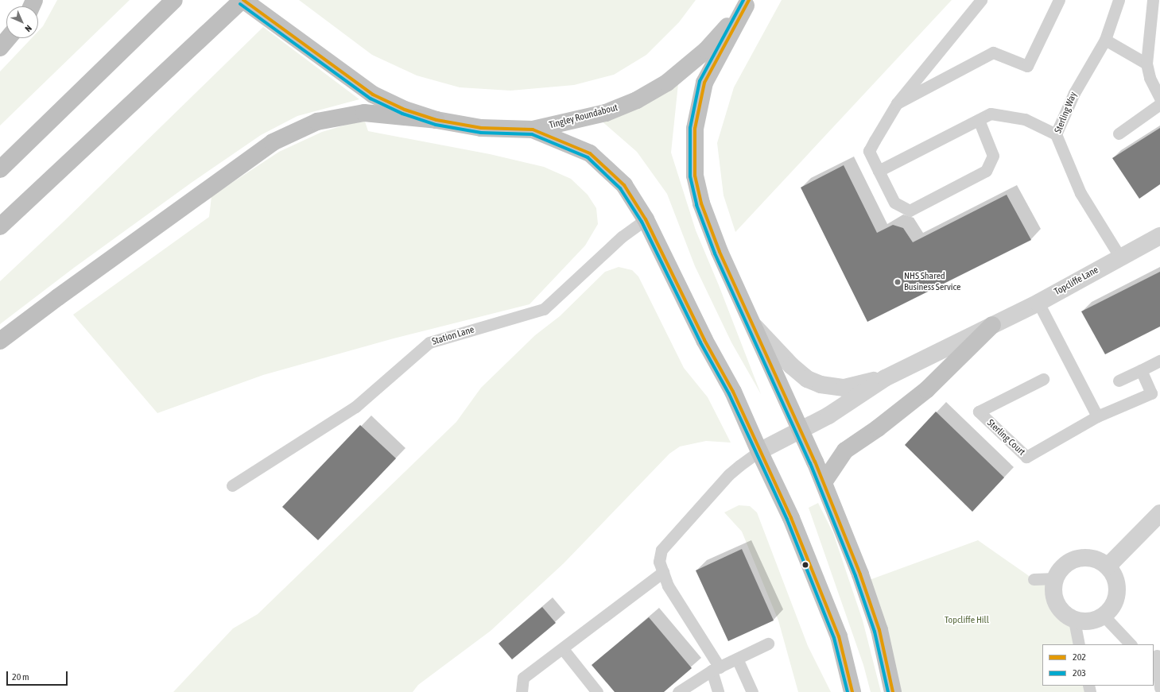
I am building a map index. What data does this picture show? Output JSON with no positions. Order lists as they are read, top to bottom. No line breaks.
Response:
{"streets":{"highway":["Tingley Roundabout"],"street":["Topcliffe Lane"],"lane":["Sterling Way","Station Lane","Sterling Court"]},"crossings":[["Sterling Way","Topcliffe Lane"]],"parks":["Topcliffe Hill"],"places":["NHS Shared Business Service"],"lines":["transit line 202","transit line 203"],"legend":["202","203"],"scale_bar":"20 m","north":"bottom right"}
